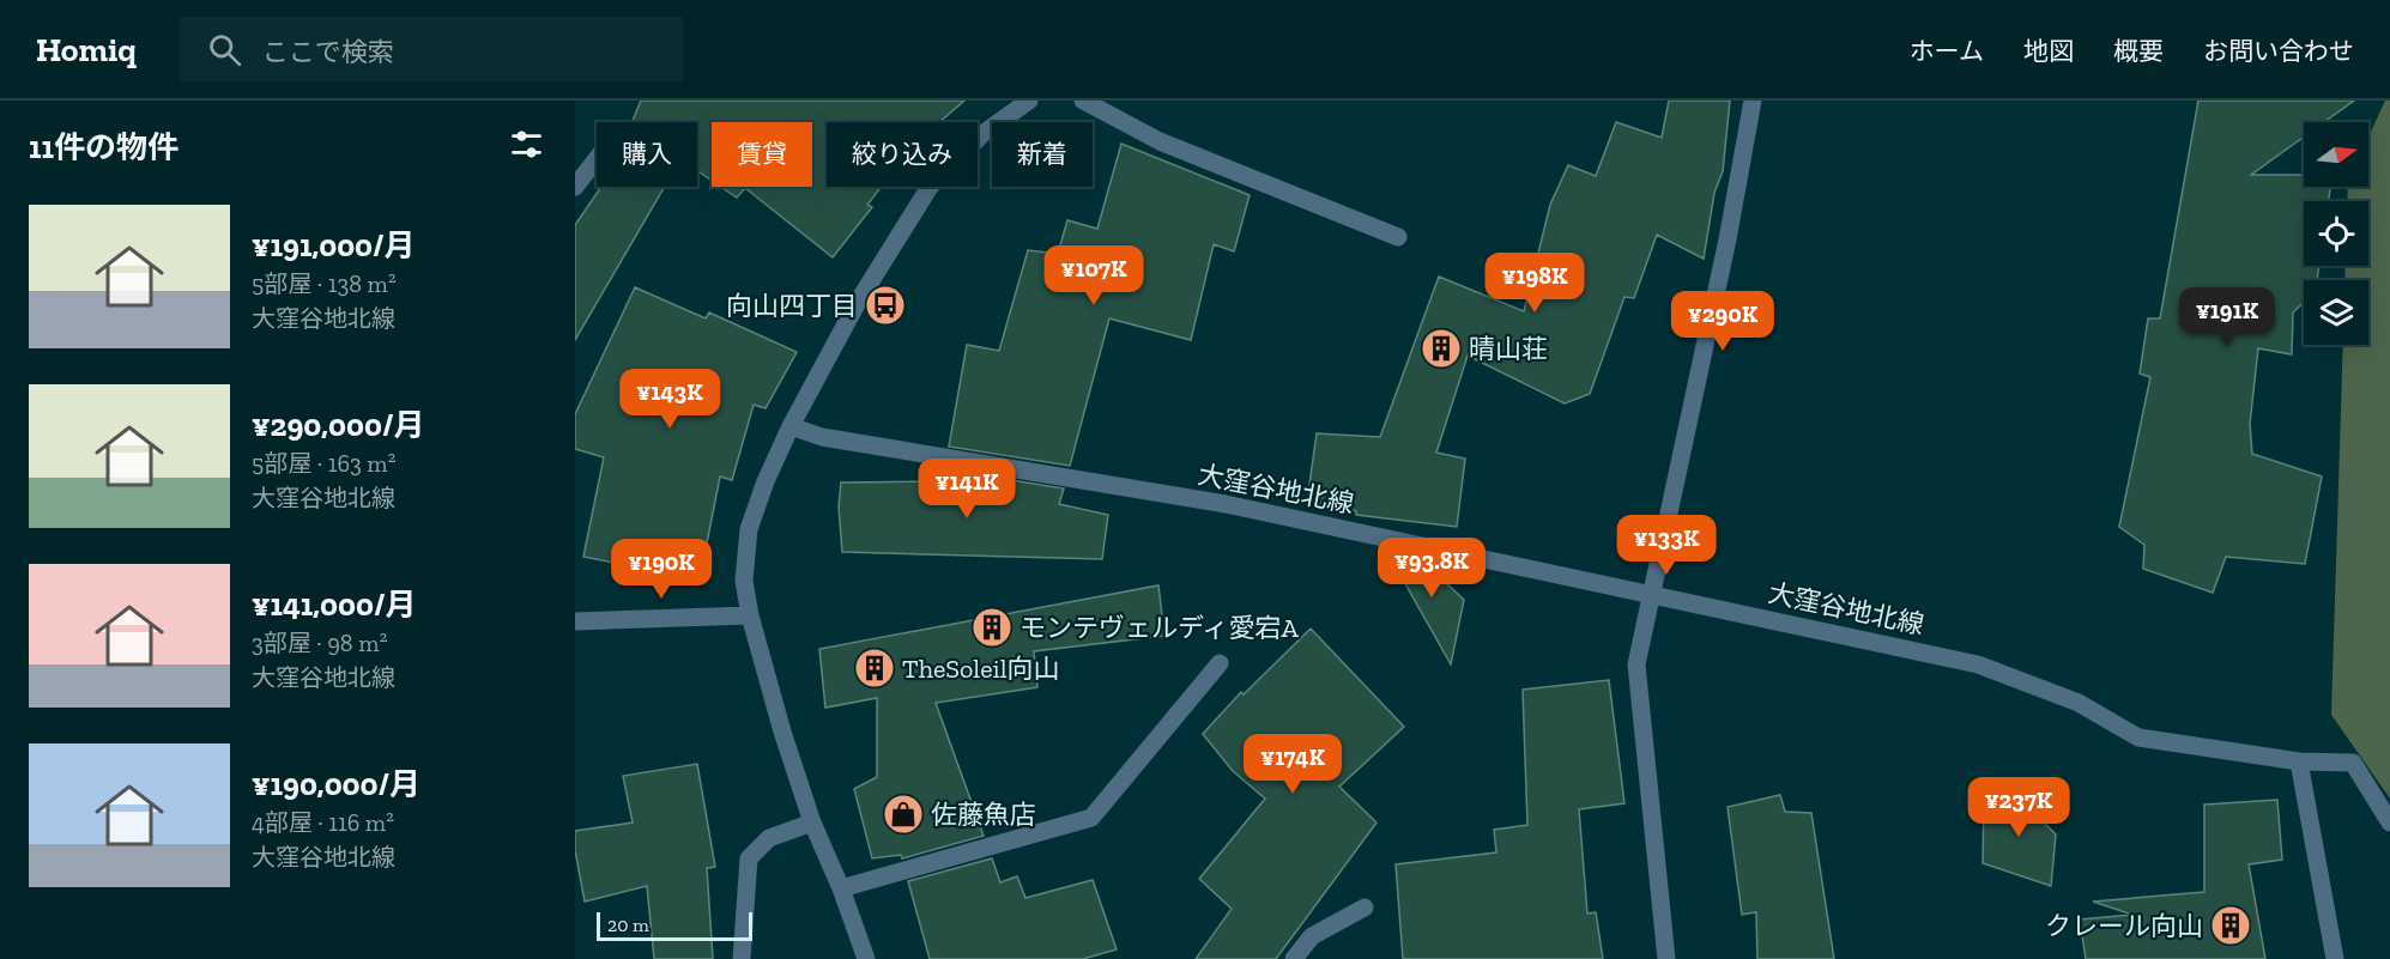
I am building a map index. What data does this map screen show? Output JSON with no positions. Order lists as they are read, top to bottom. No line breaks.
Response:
{"streets":{"street":["大窪谷地北線"]},"places":{"bus stop":["向山四丁目"],"building":["晴山荘","モンテヴェルディ愛宕A","TheSoleil向山","クレール向山"],"shop":["佐藤魚店"]},"scale_bar":"20 m","north":"right","page":{"header":"Homiq","search":"ここで検索","nav":["ホーム","地図","概要","お問い合わせ"],"heading":"11件の物件","chip":["購入","賃貸","絞り込み","新着"],"list":[{"name":"¥191,000/月","note":"5部屋 · 138 m² · 大窪谷地北線"},{"name":"¥290,000/月","note":"5部屋 · 163 m² · 大窪谷地北線"},{"name":"¥141,000/月","note":"3部屋 · 98 m² · 大窪谷地北線"},{"name":"¥190,000/月","note":"4部屋 · 116 m² · 大窪谷地北線"}],"price":["¥107K","¥198K","¥191K","¥290K","¥143K","¥141K","¥133K","¥93.8K","¥190K","¥174K","¥237K"],"scale":"20 m"}}
